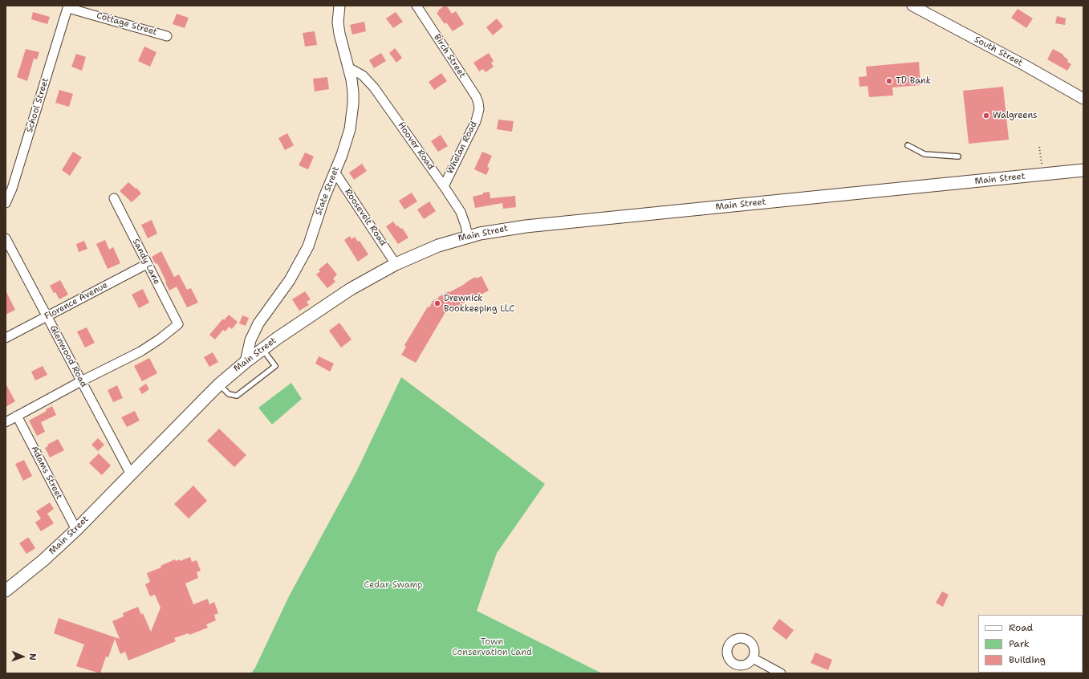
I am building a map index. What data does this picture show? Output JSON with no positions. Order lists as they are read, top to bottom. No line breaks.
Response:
{"streets":{"main road":["Main Street"],"street":["Cottage Street","South Street","Birch Street","School Street","Hoover Road","Whelan Road","State Street","Roosevelt Road","Sandy Lane","Florence Avenue","Glenwood Road","Adams Street"]},"crossings":[["Cottage Street","School Street"],["Birch Street","Whelan Road"],["Hoover Road","Whelan Road"],["Hoover Road","Main Street"],["Hoover Road","State Street"],["Main Street","State Street"],["Main Street","Roosevelt Road"],["Main Street","Glenwood Road"],["Main Street","Adams Street"],["State Street","Roosevelt Road"],["Sandy Lane","Florence Avenue"],["Sandy Lane","Glenwood Road"],["Florence Avenue","Glenwood Road"]],"parks":["Cedar Swamp","Town Conservation Land"],"places":["TD Bank","Walgreens","Drewnick Bookkeeping LLC"],"legend":["Road","Park","Building"],"north":"right"}
